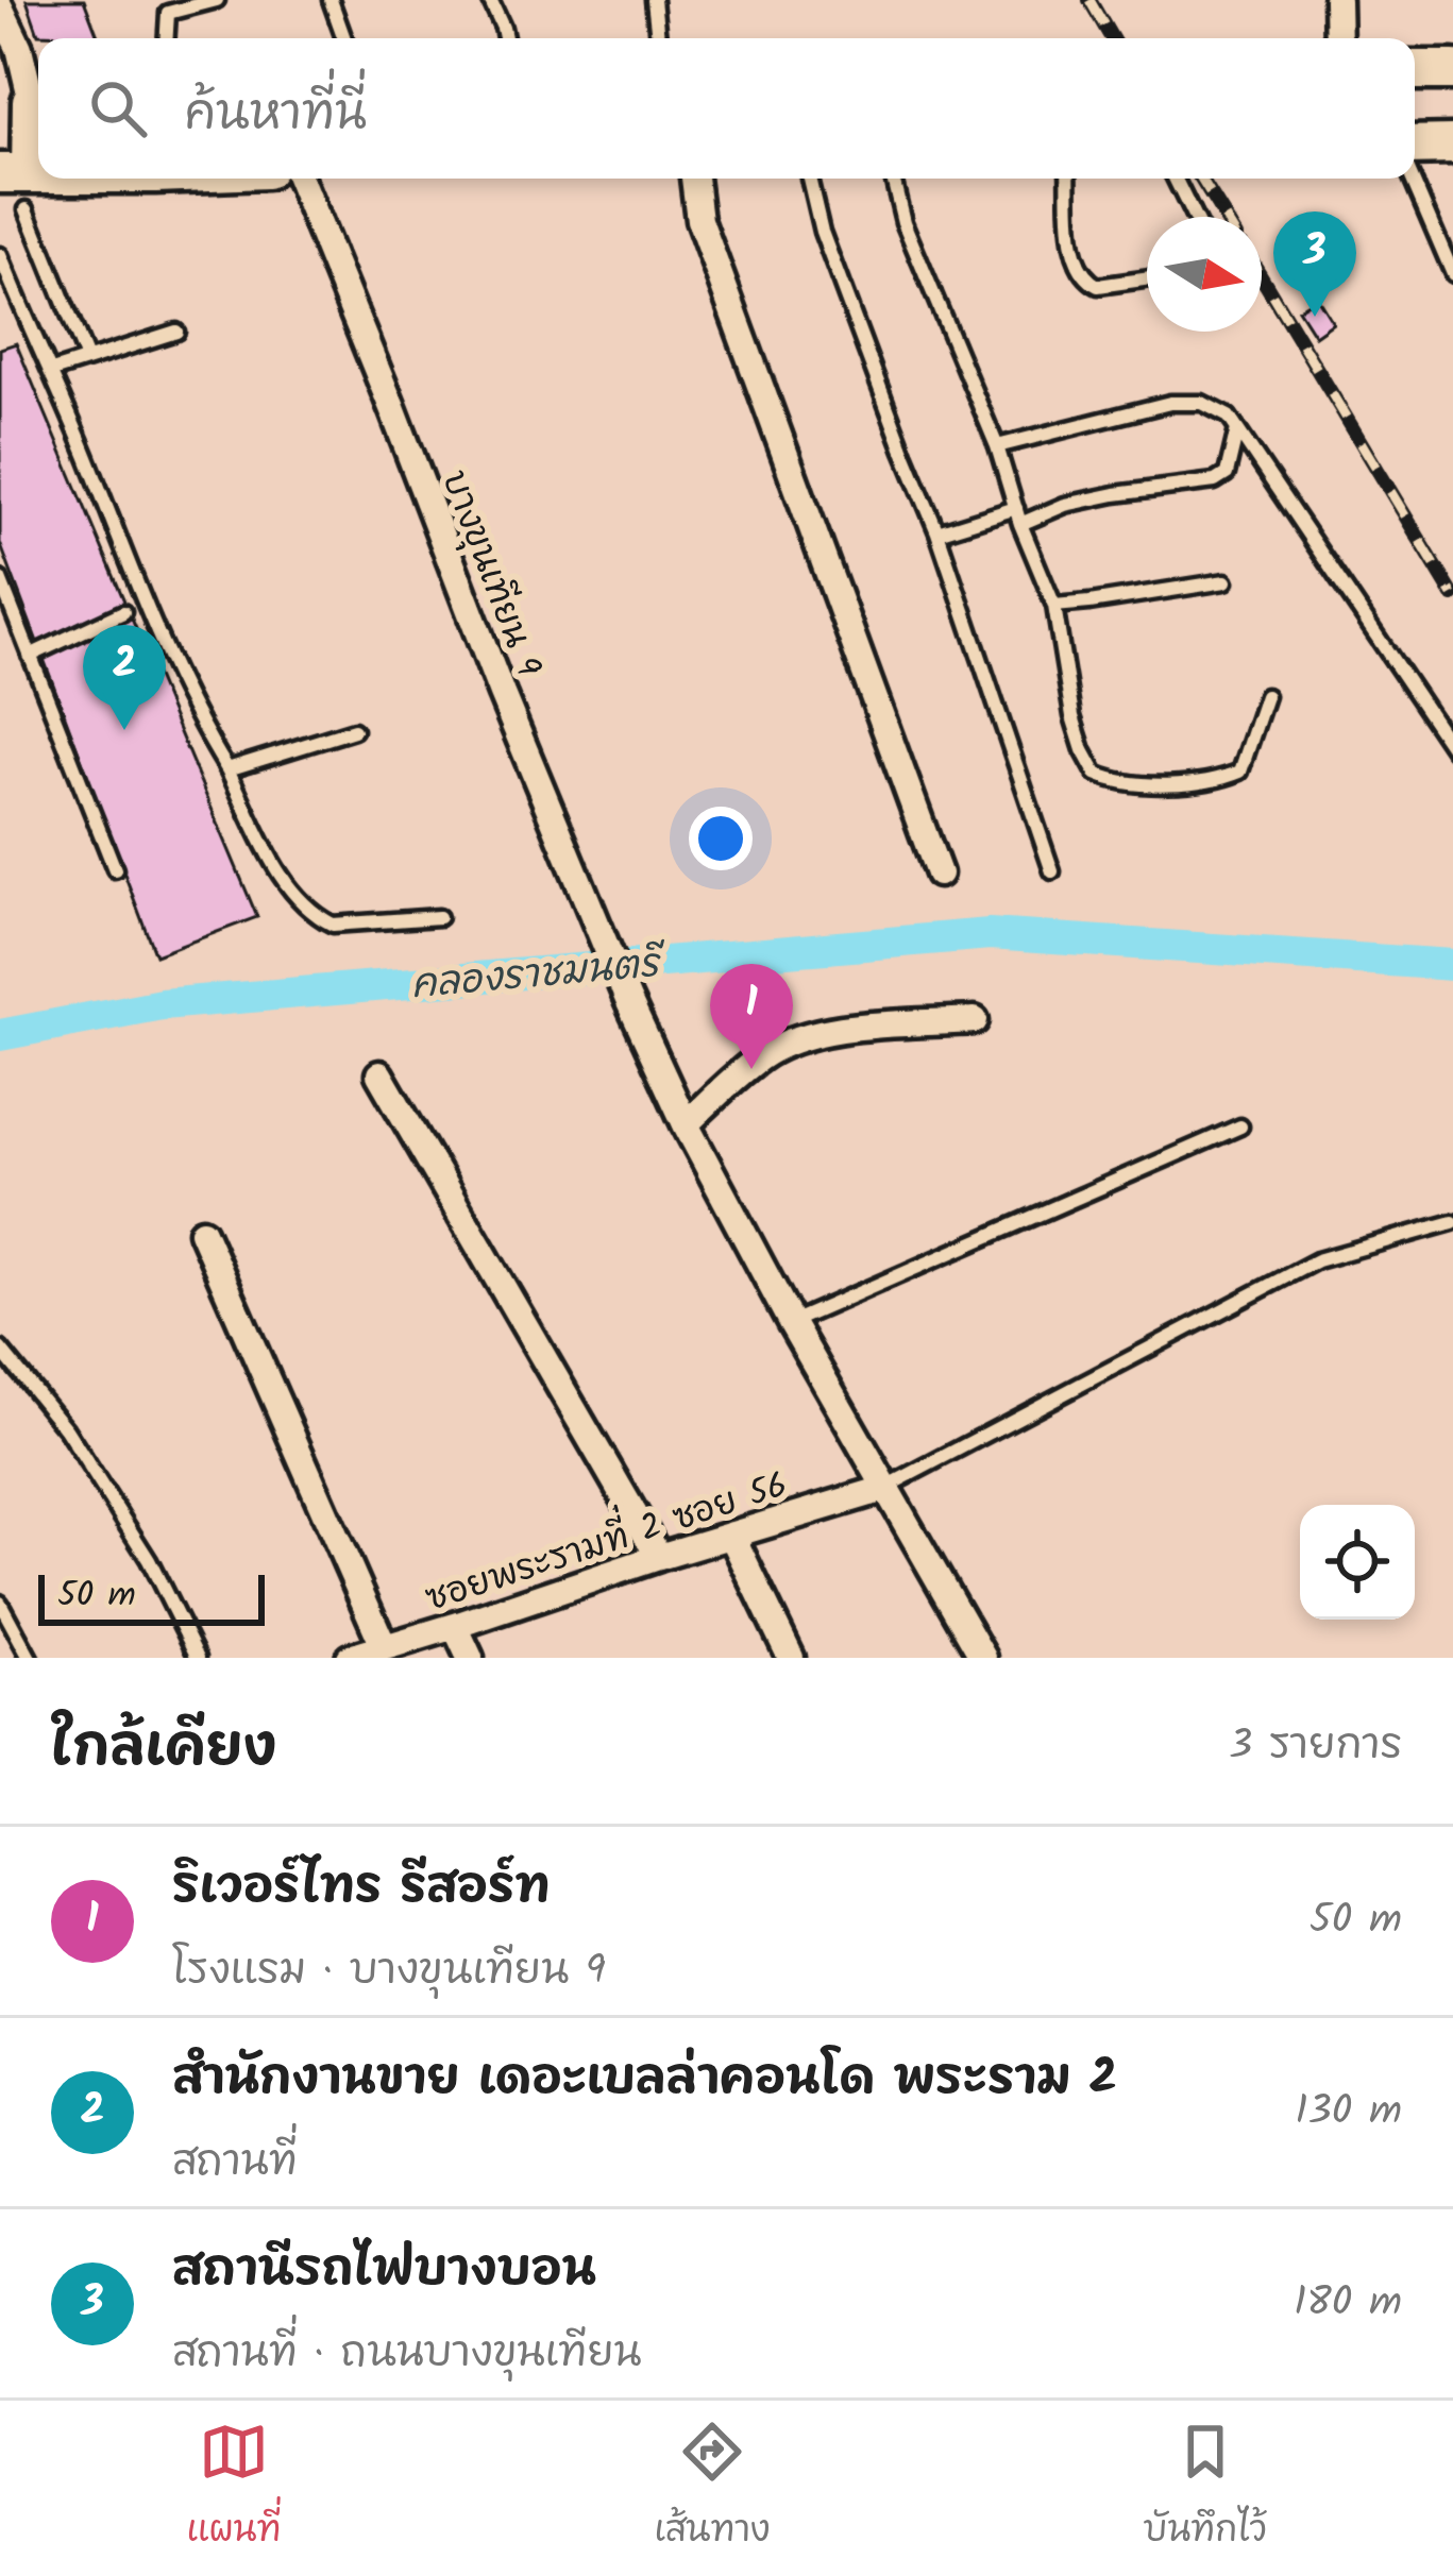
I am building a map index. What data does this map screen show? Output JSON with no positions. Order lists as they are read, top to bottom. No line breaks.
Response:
{"streets":{"street":["บางขุนเทียน 9","ซอยพระรามที่ 2 ซอย 56"]},"crossings":[["บางขุนเทียน 9","ซอยพระรามที่ 2 ซอย 56"]],"water":["คลองราชมนตรี"],"scale_bar":"50 m","north":"right","page":{"search":"ค้นหาที่นี่","pins":["3","2","1"],"scale":"50 m","heading":["ใกล้เคียง","3 รายการ"],"list":[{"mark":"1","name":"ริเวอร์ไทร รีสอร์ท","note":"โรงแรม · บางขุนเทียน 9","value":"50 m"},{"mark":"2","name":"สำนักงานขาย เดอะเบลล่าคอนโด พระราม 2","note":"สถานที่","value":"130 m"},{"mark":"3","name":"สถานีรถไฟบางบอน","note":"สถานที่ · ถนนบางขุนเทียน","value":"180 m"}],"nav":["แผนที่","เส้นทาง","บันทึกไว้"]}}
